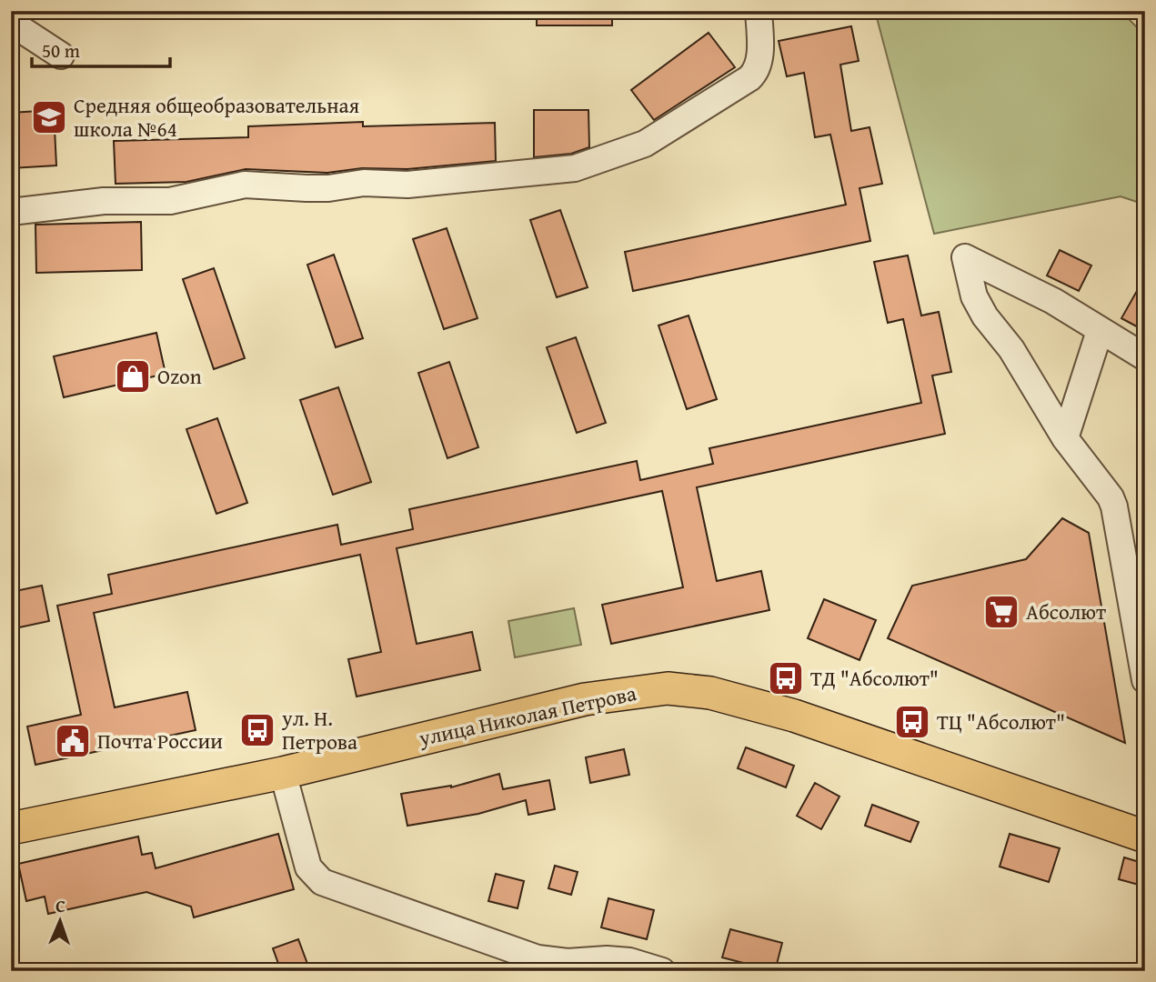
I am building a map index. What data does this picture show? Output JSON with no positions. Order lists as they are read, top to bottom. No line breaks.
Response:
{"streets":{"main road":["улица Николая Петрова"]},"places":{"school or university":["Средняя общеобразовательная школа №64"],"shop":["Ozon"],"supermarket":["Абсолют"],"bus stop":["ТД \"Абсолют\"","ТЦ \"Абсолют\"","ул. Н. Петрова"],"public building":["Почта России"]},"scale_bar":"50 m","north":"top"}
